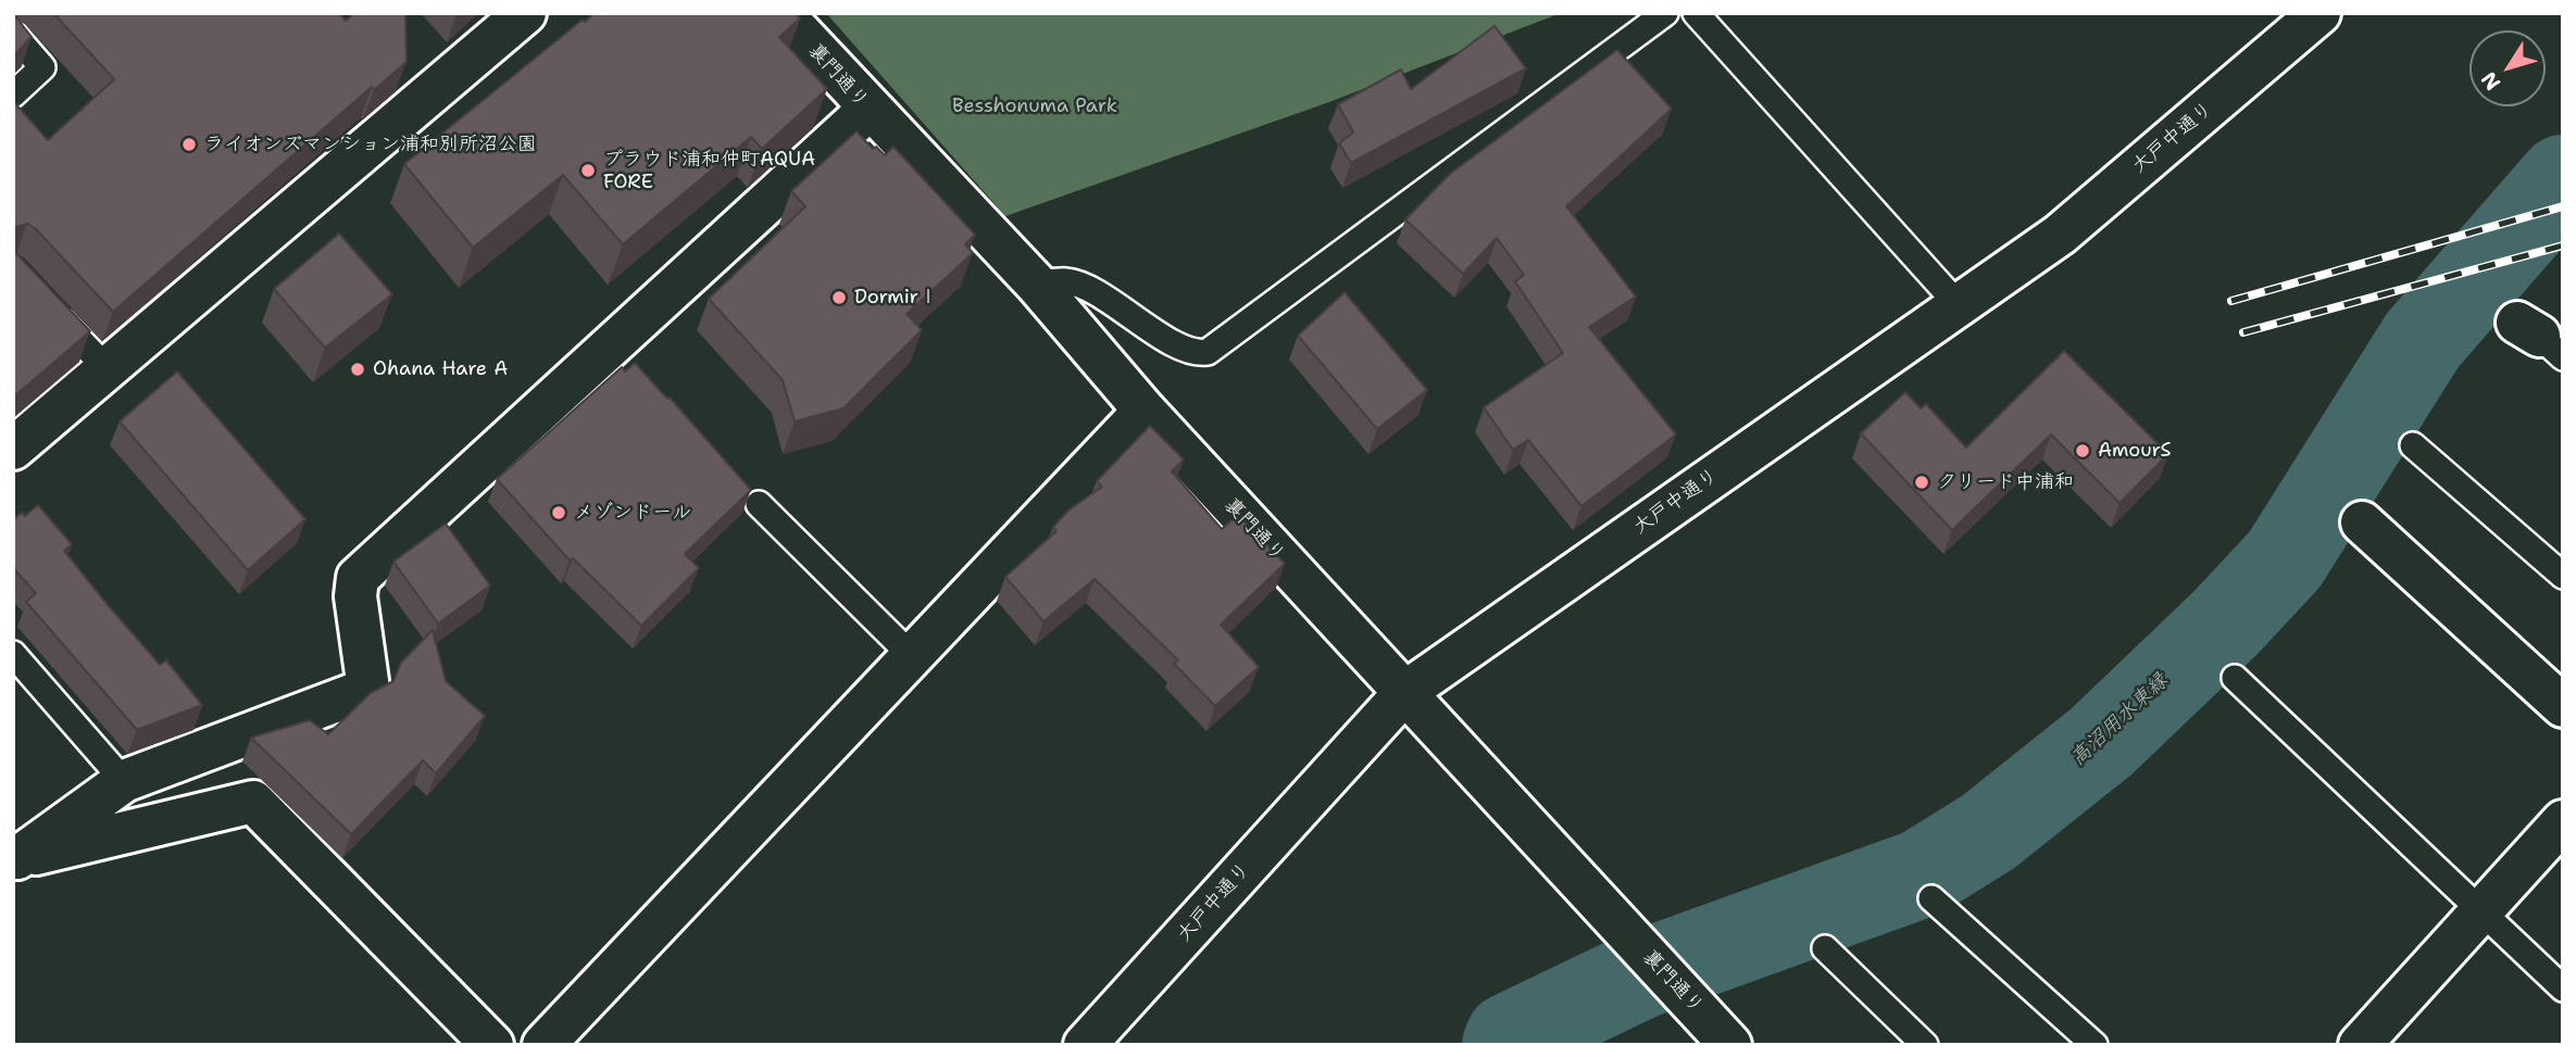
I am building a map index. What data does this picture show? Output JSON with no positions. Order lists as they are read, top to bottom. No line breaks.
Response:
{"streets":{"street":["裏門通り","大戸中通り"]},"crossings":[["裏門通り","大戸中通り"]],"water":["高沼用水東縁"],"parks":["Besshonuma Park"],"places":["ライオンズマンション浦和別所沼公園","プラウド浦和仲町AQUA FORE","DormirⅠ","Ohana Hare A","AmourS","クリード中浦和","メゾンドール"],"north":"bottom left"}
